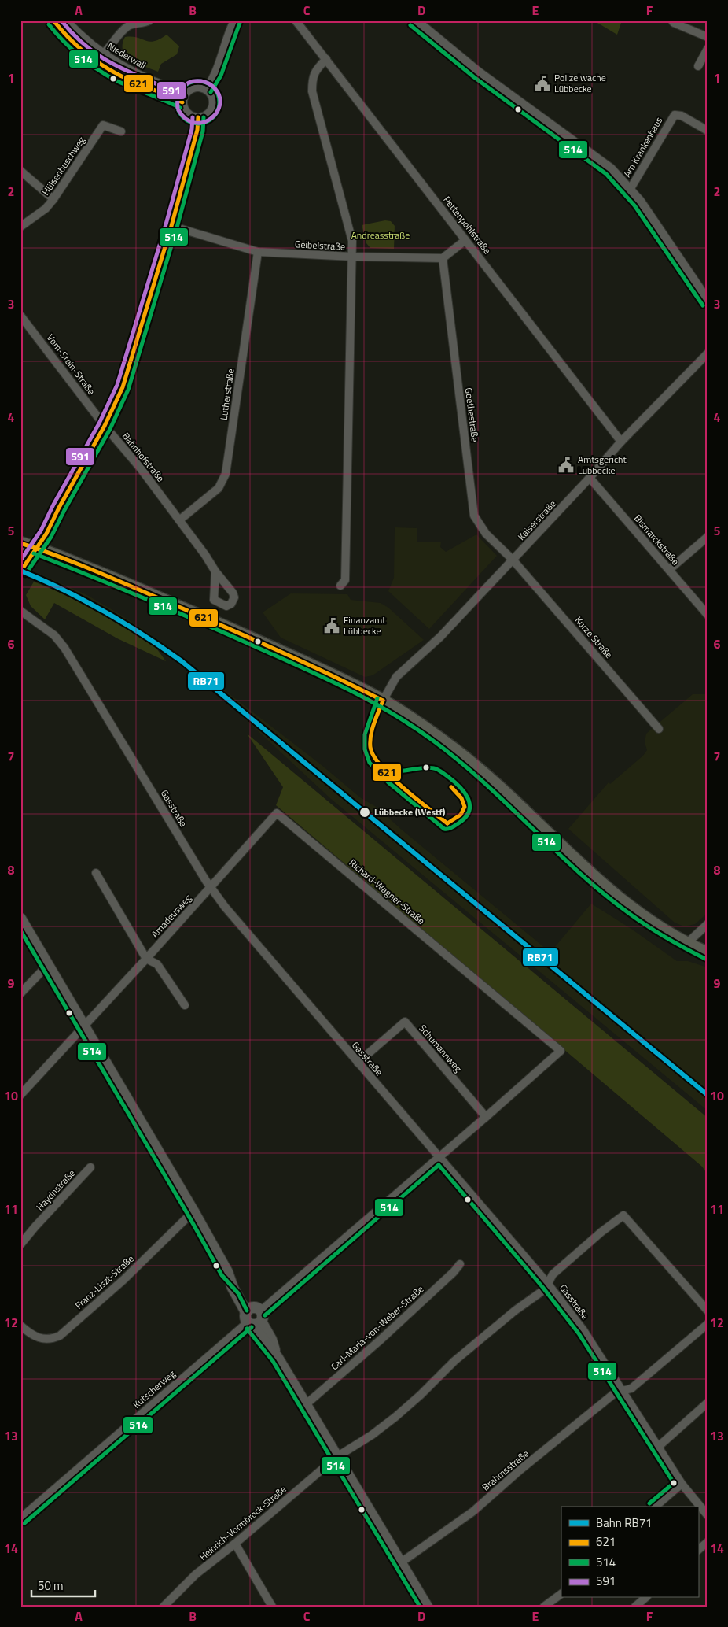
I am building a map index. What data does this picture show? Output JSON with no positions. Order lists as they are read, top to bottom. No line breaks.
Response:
{"streets":{"street":["Niederwall","Am Krankenhaus","Hülsenbuschweg","Pettenpohlstraße","Geibelstraße","Vom-Stein-Straße","Lutherstraße","Goethestraße","Bahnhofstraße","Kaiserstraße","Bismarckstraße","Kurze Straße","Gasstraße","Richard-Wagner-Straße","Amadeusweg","Schumannweg","Haydnstraße","Franz-Liszt-Straße","Carl-Maria-von-Weber-Straße","Kutscherweg","Brahmsstraße","Heinrich-Vormbrock-Straße"]},"crossings":[["Pettenpohlstraße","Kaiserstraße"],["Geibelstraße","Lutherstraße"],["Geibelstraße","Goethestraße"],["Vom-Stein-Straße","Bahnhofstraße"],["Lutherstraße","Bahnhofstraße"],["Goethestraße","Kaiserstraße"],["Goethestraße","Kurze Straße"],["Kaiserstraße","Bismarckstraße"],["Kaiserstraße","Kurze Straße"],["Gasstraße","Richard-Wagner-Straße"],["Gasstraße","Amadeusweg"],["Gasstraße","Schumannweg"],["Gasstraße","Kutscherweg"],["Gasstraße","Brahmsstraße"],["Gasstraße","Heinrich-Vormbrock-Straße"],["Richard-Wagner-Straße","Amadeusweg"],["Richard-Wagner-Straße","Kutscherweg"],["Schumannweg","Kutscherweg"]],"parks":["Andreasstraße"],"places":{"public building":["Polizeiwache Lübbecke","Amtsgericht Lübbecke","Finanzamt Lübbecke"],"other":["Lübbecke (Westf)"]},"lines":["transit line 621","transit line 591","transit line 514","rail line RB71"],"legend":["Bahn RB71","621","514","591"],"scale_bar":"50 m","grid":{"columns":["A","B","C","D","E","F"],"rows":["1","2","3","4","5","6","7","8","9","10","11","12","13","14"]}}
